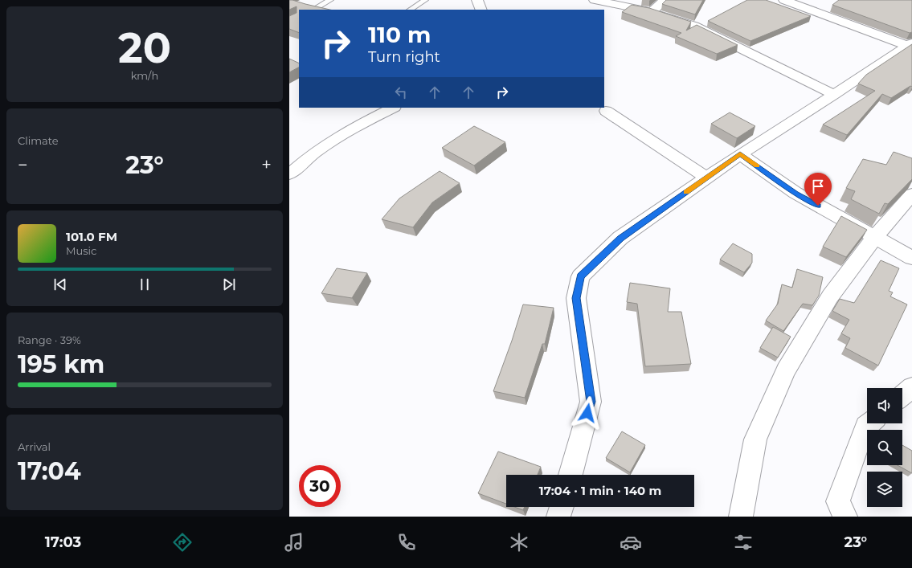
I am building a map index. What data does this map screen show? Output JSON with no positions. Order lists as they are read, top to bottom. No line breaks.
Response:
{"page":{"tile":[["20","km/h"],"Climate",["Range · 39%","195 km"],["Arrival","17:04"]],"turn":["110 m","Turn right"],"heat":["−","23°","+"],"song":["101.0 FM","Music"],"limit":"30","trip":"17:04 · 1 min · 140 m","tabs":["17:03","23°"]}}
